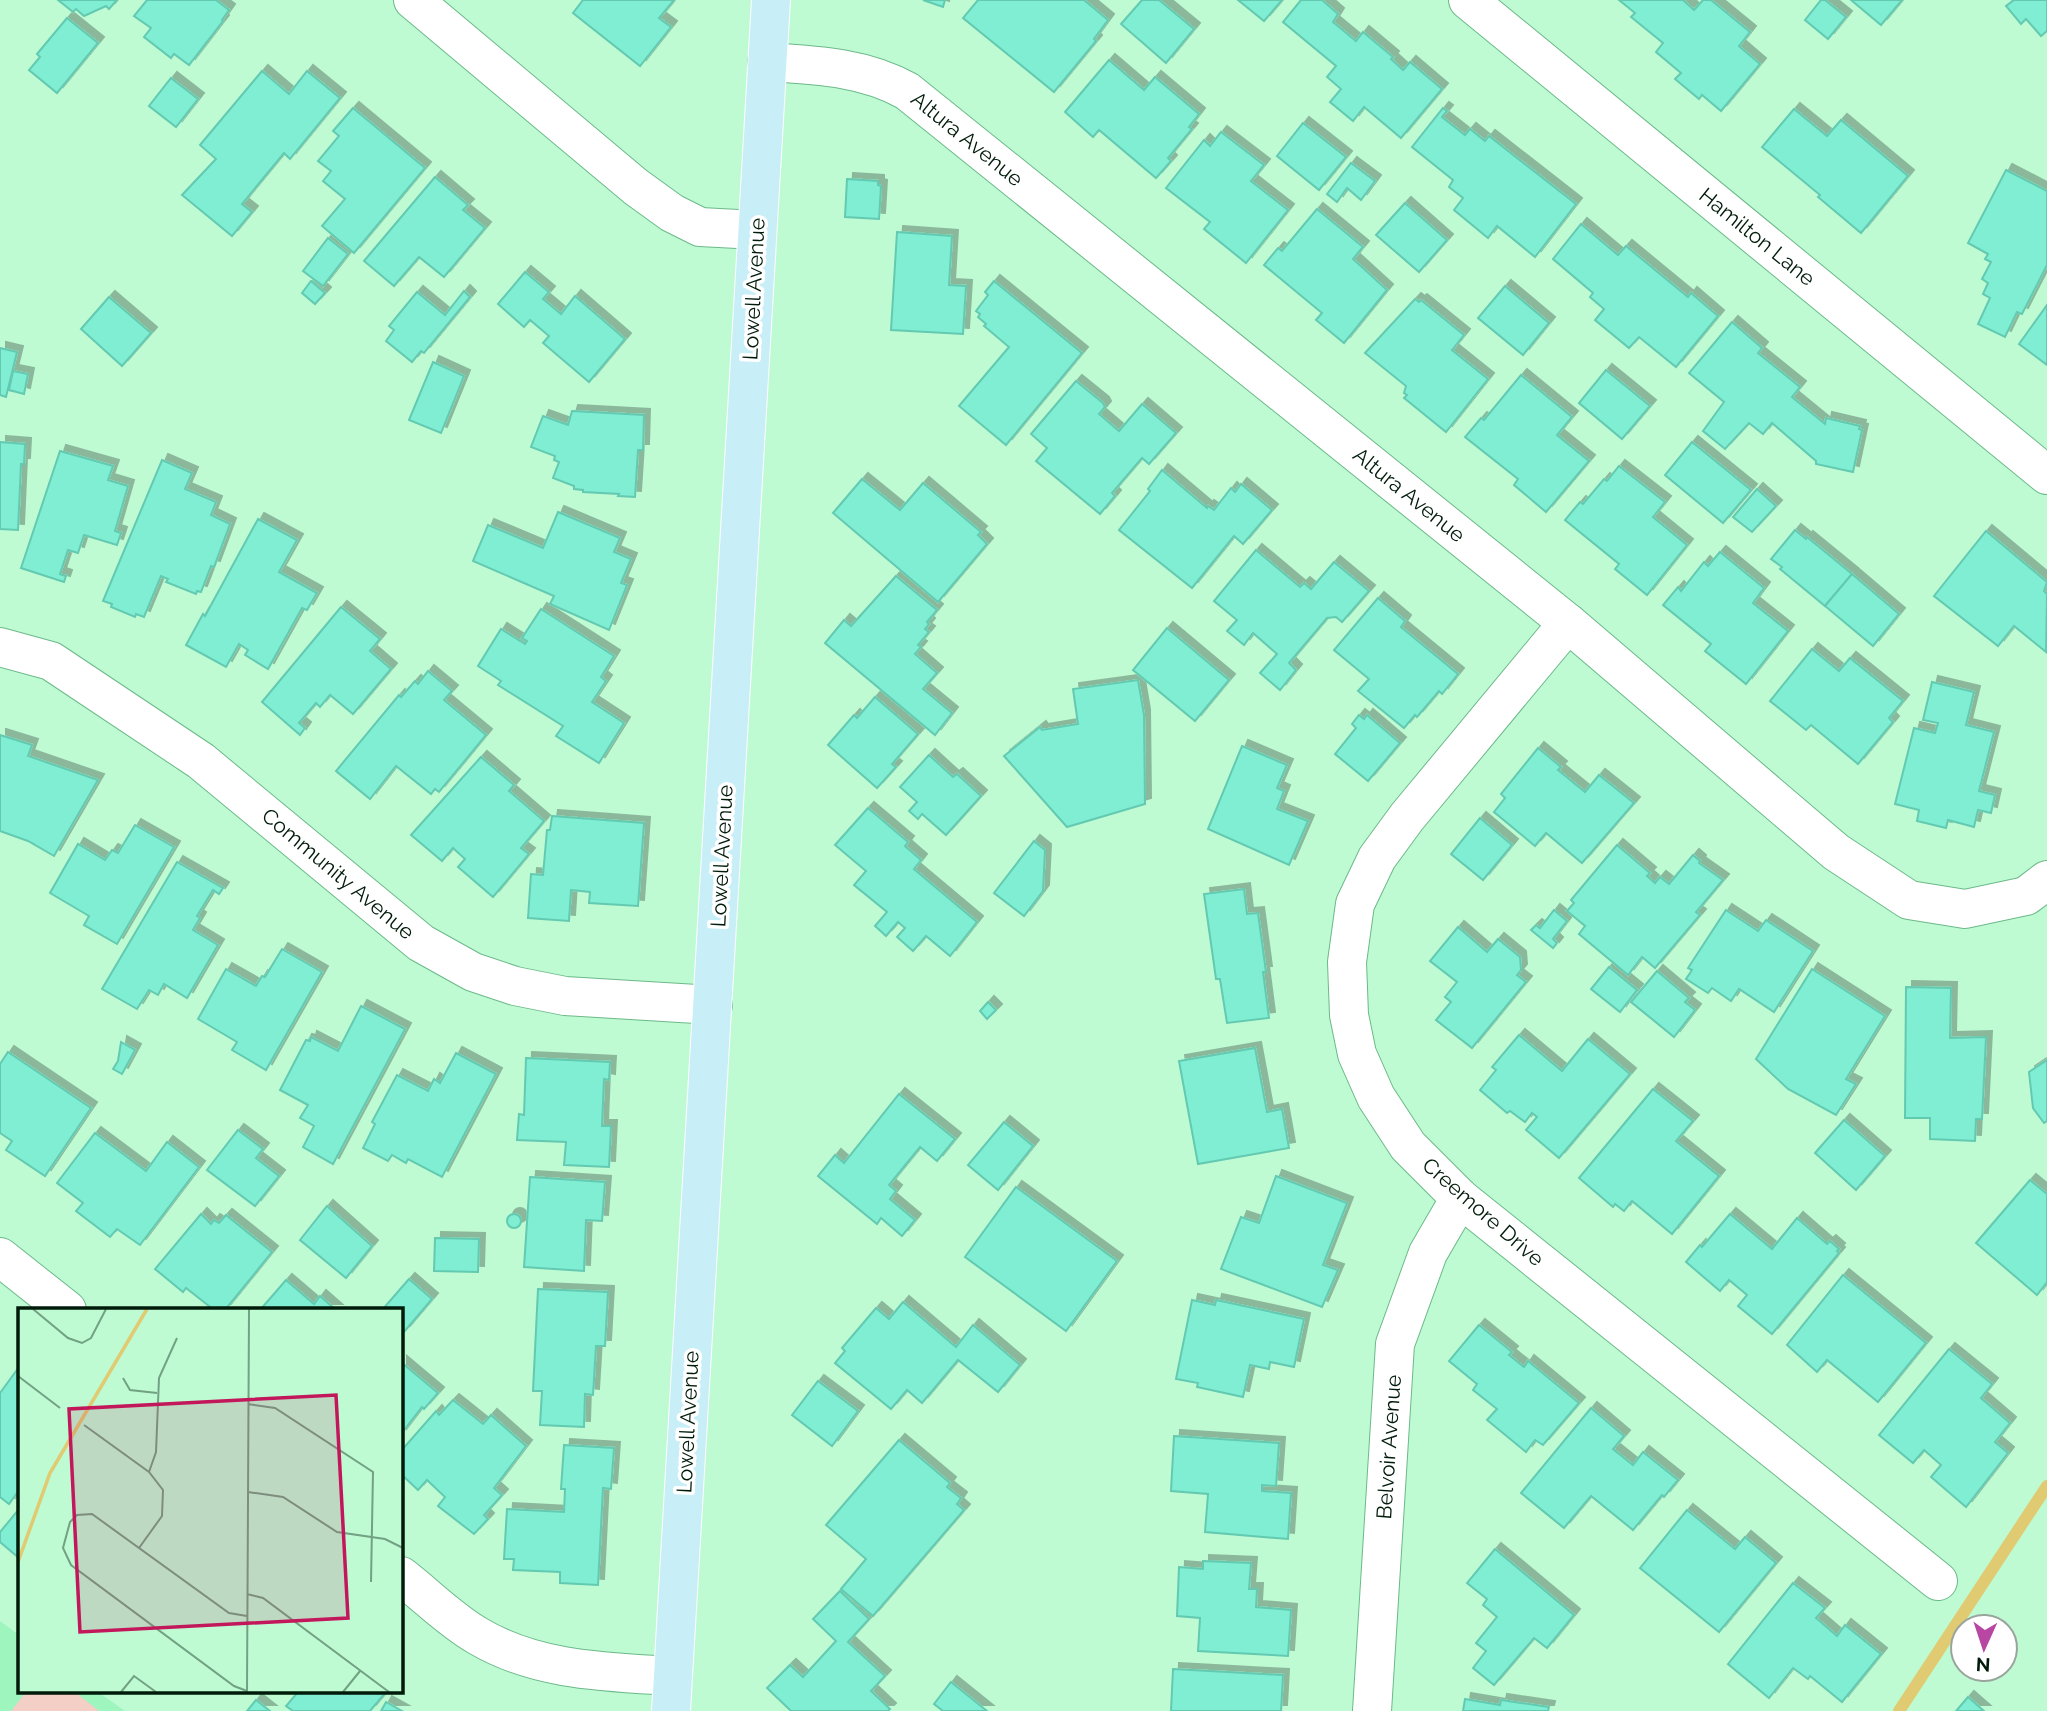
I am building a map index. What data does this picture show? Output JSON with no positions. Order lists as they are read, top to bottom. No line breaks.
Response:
{"streets":{"main road":["Lowell Avenue"],"street":["Altura Avenue","Hamilton Lane","Community Avenue","Creemore Drive","Belvoir Avenue"]},"crossings":[["Altura Avenue","Lowell Avenue"],["Altura Avenue","Creemore Drive"],["Lowell Avenue","Community Avenue"],["Creemore Drive","Belvoir Avenue"]],"north":"bottom"}
